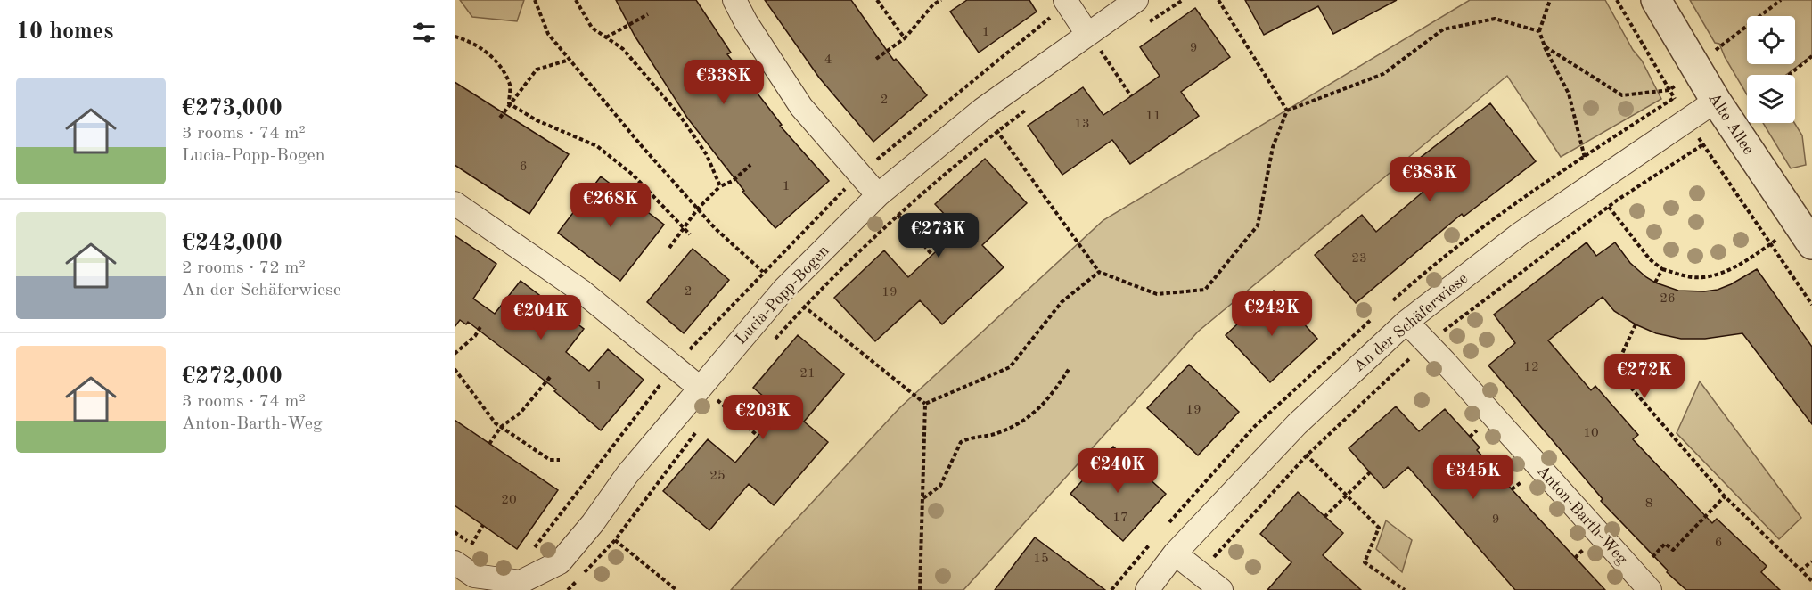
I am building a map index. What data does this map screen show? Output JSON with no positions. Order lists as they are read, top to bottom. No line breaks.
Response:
{"streets":{"street":["Alte Allee","Lucia-Popp-Bogen","An der Schäferwiese","Anton-Barth-Weg"]},"crossings":[["Alte Allee","An der Schäferwiese"],["An der Schäferwiese","Anton-Barth-Weg"]],"house_numbers":["1","9","4","2","11","13","6","1","23","2","19","26","12","21","1","19","10","25","20","8","17","9","6","15"],"page":{"heading":"10 homes","price":["€338K","€383K","€268K","€273K","€242K","€204K","€272K","€203K","€240K","€345K"],"list":[{"name":"€273,000","note":"3 rooms · 74 m² · Lucia-Popp-Bogen"},{"name":"€242,000","note":"2 rooms · 72 m² · An der Schäferwiese"},{"name":"€272,000","note":"3 rooms · 74 m² · Anton-Barth-Weg"}]}}
